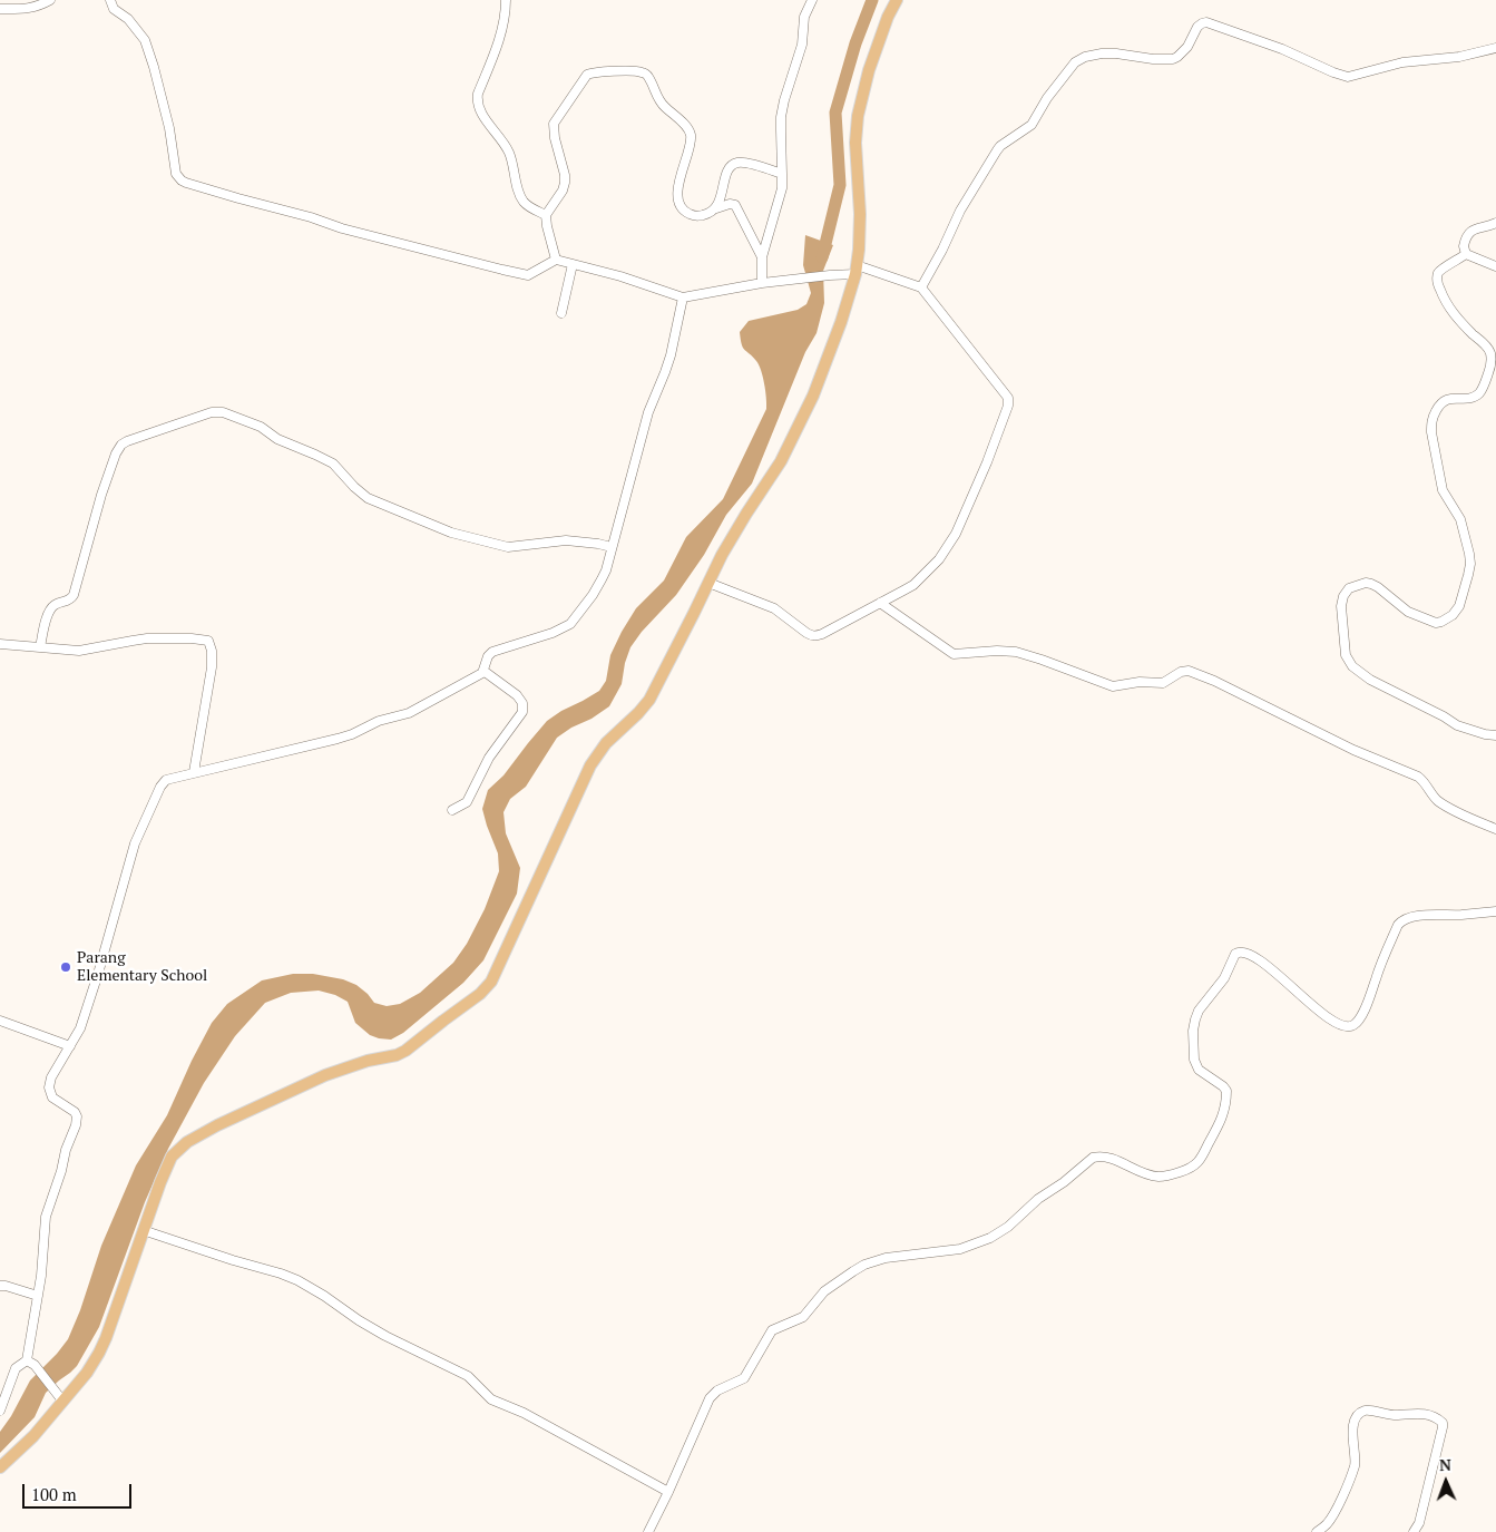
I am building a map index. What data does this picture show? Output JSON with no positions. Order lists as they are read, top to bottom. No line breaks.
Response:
{"places":["Parang Elementary School"],"scale_bar":"100 m","north":"top"}
